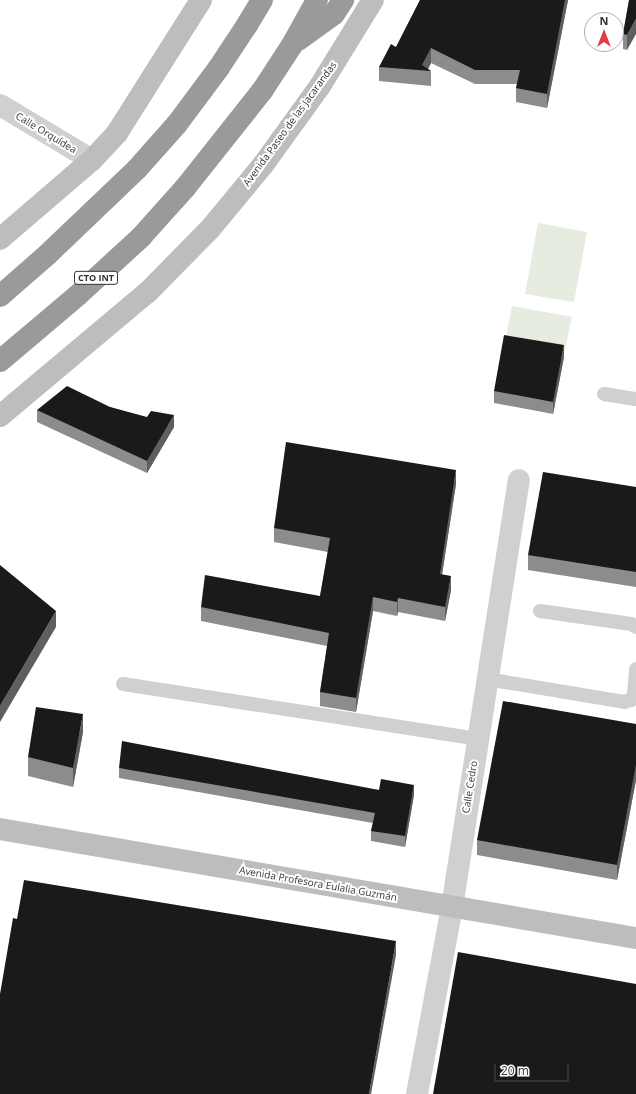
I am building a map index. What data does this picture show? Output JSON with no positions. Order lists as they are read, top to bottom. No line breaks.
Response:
{"streets":{"highway":["CTO INT"],"main road":["Avenida Paseo de las Jacarandas","Avenida Profesora Eulalia Guzmán"],"street":["Calle Orquídea","Calle Cedro"]},"crossings":[["Calle Cedro","Avenida Profesora Eulalia Guzmán"]],"scale_bar":"20 m","north":"top"}
